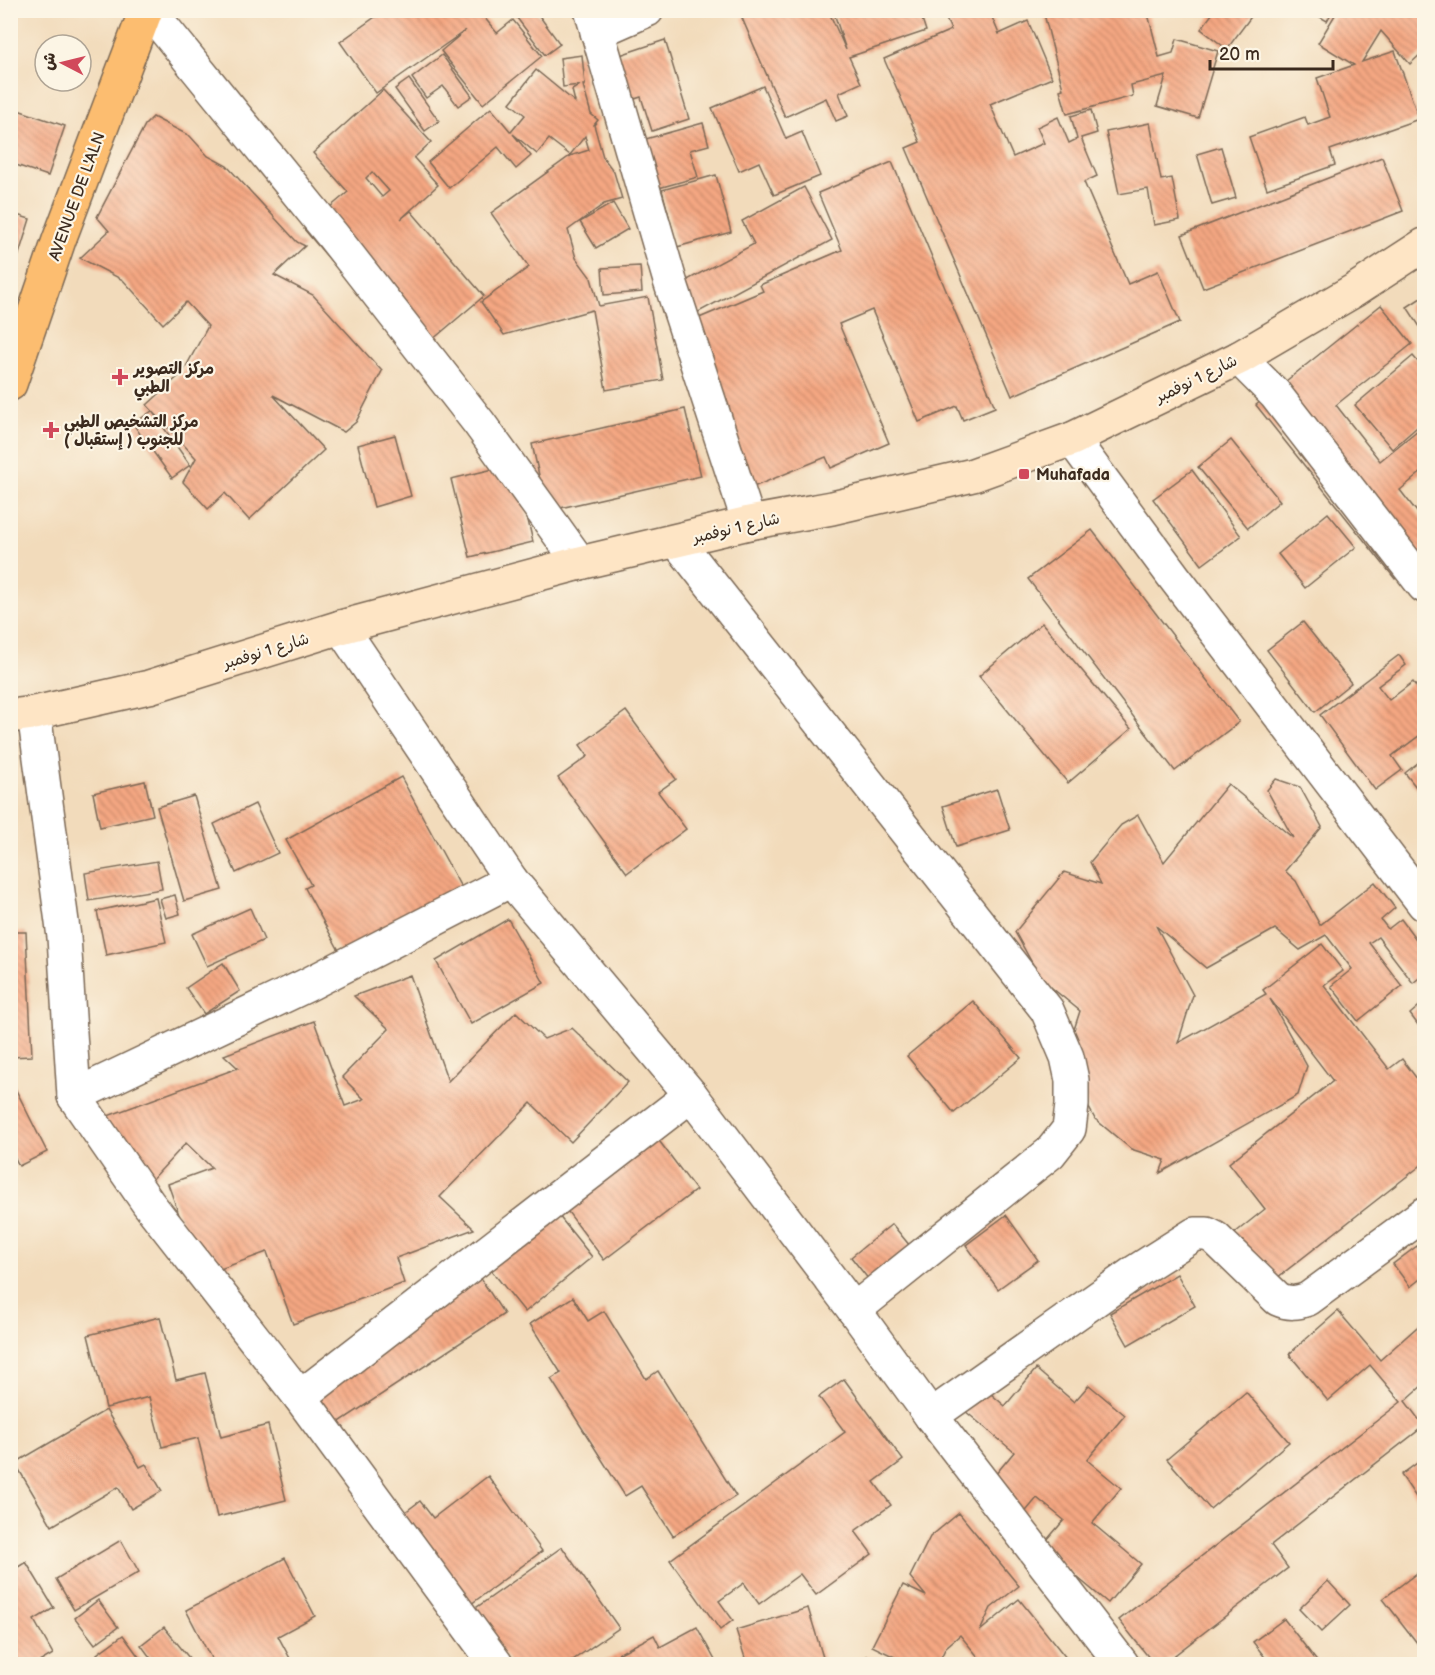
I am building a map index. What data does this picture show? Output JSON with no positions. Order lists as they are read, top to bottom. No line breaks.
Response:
{"streets":{"main road":["AVENUE DE L'ALN","شارع 1 نوفمبر"]},"places":{"health":["مركز التصوير الطبي","مركز التشخيص الطبي للجنوب ( إستقبال )"],"transit":["Muhafada"]},"scale_bar":"20 m","north":"left"}
